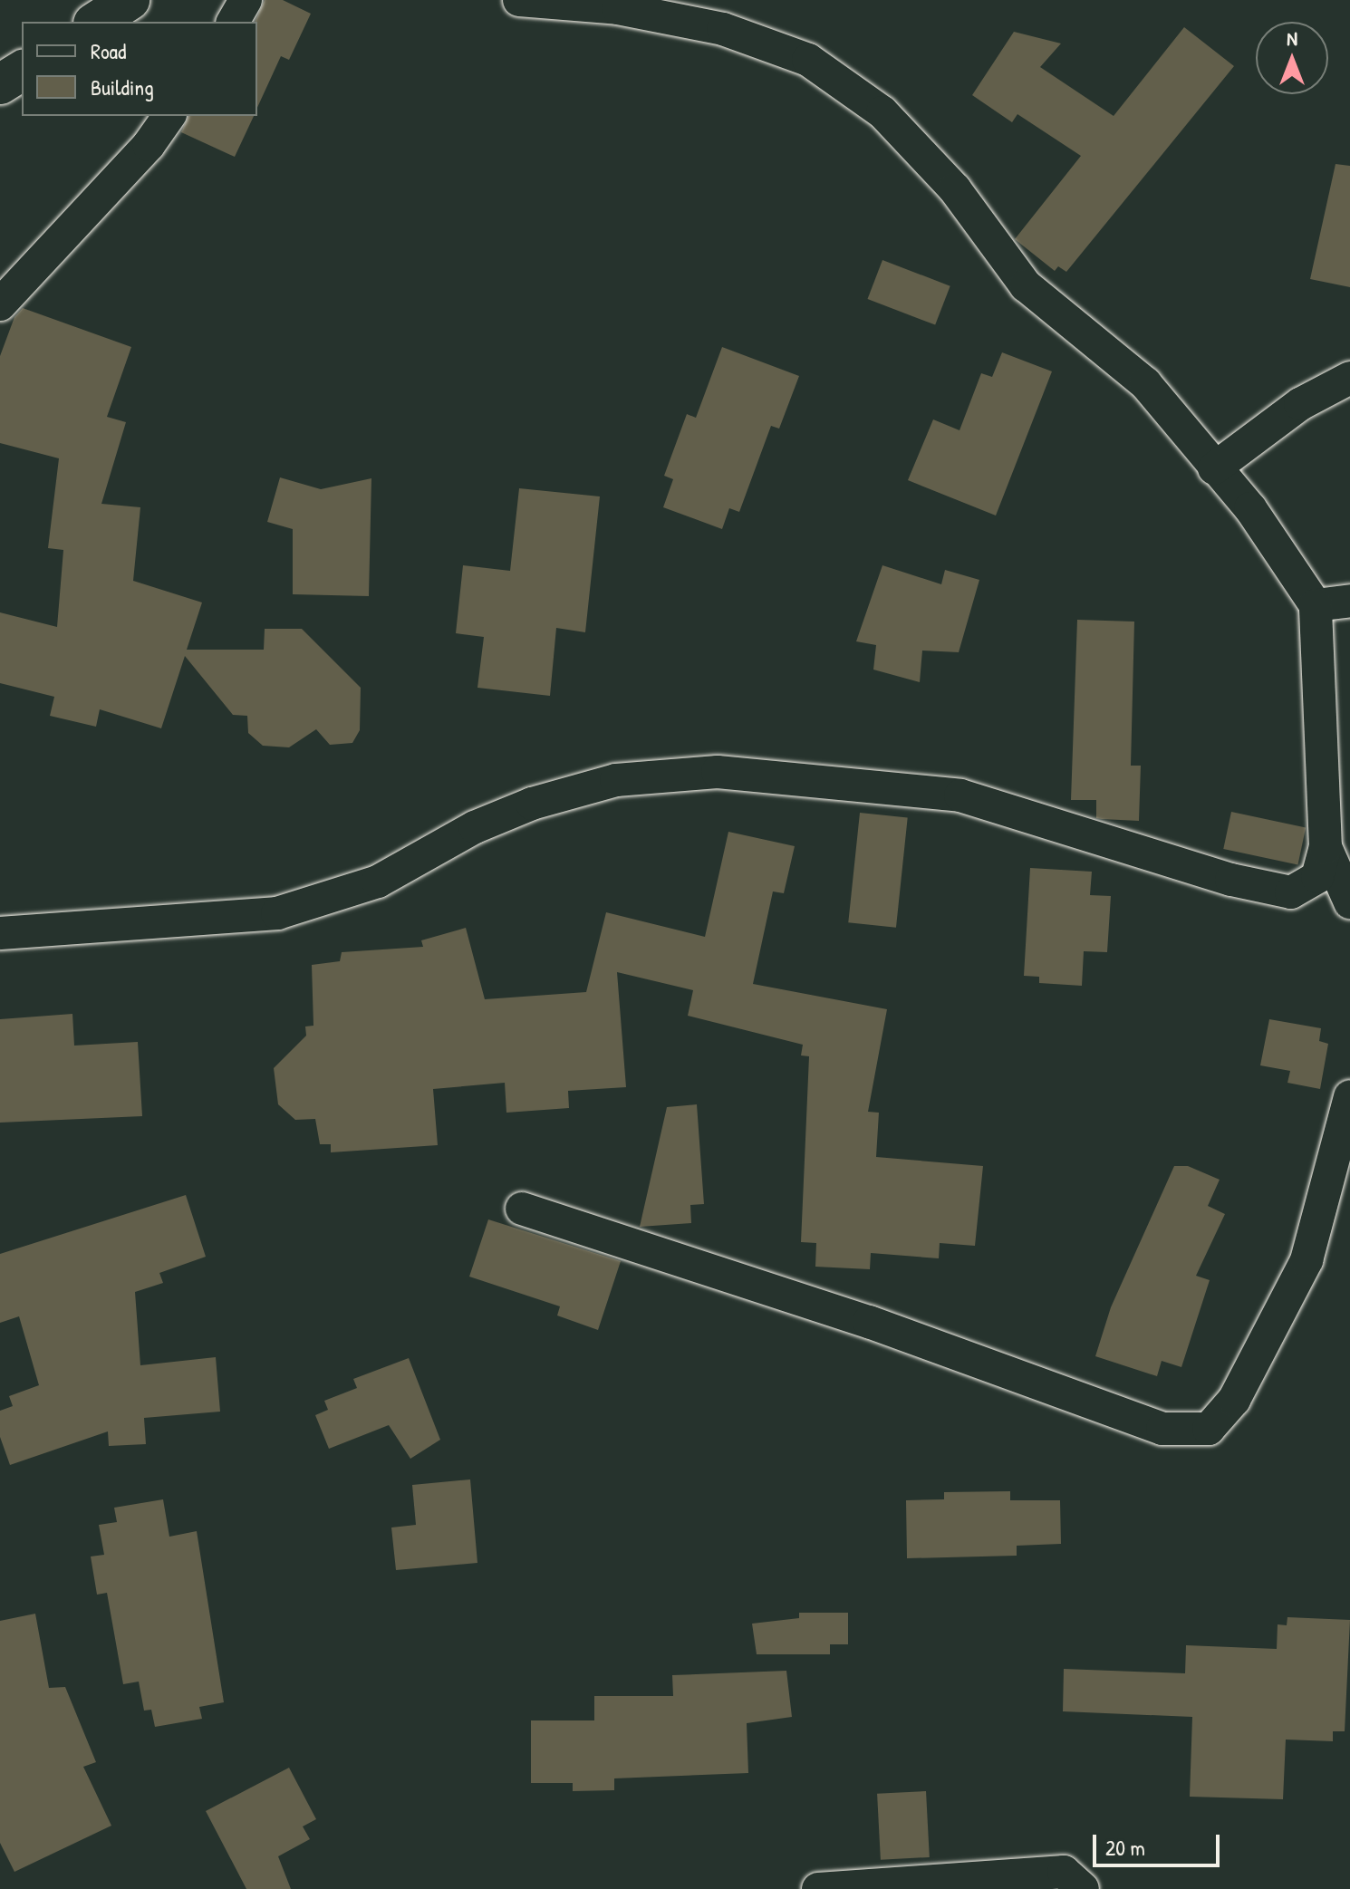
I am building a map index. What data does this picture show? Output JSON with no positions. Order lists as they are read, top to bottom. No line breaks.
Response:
{"legend":["Road","Building"],"scale_bar":"20 m","north":"top"}
